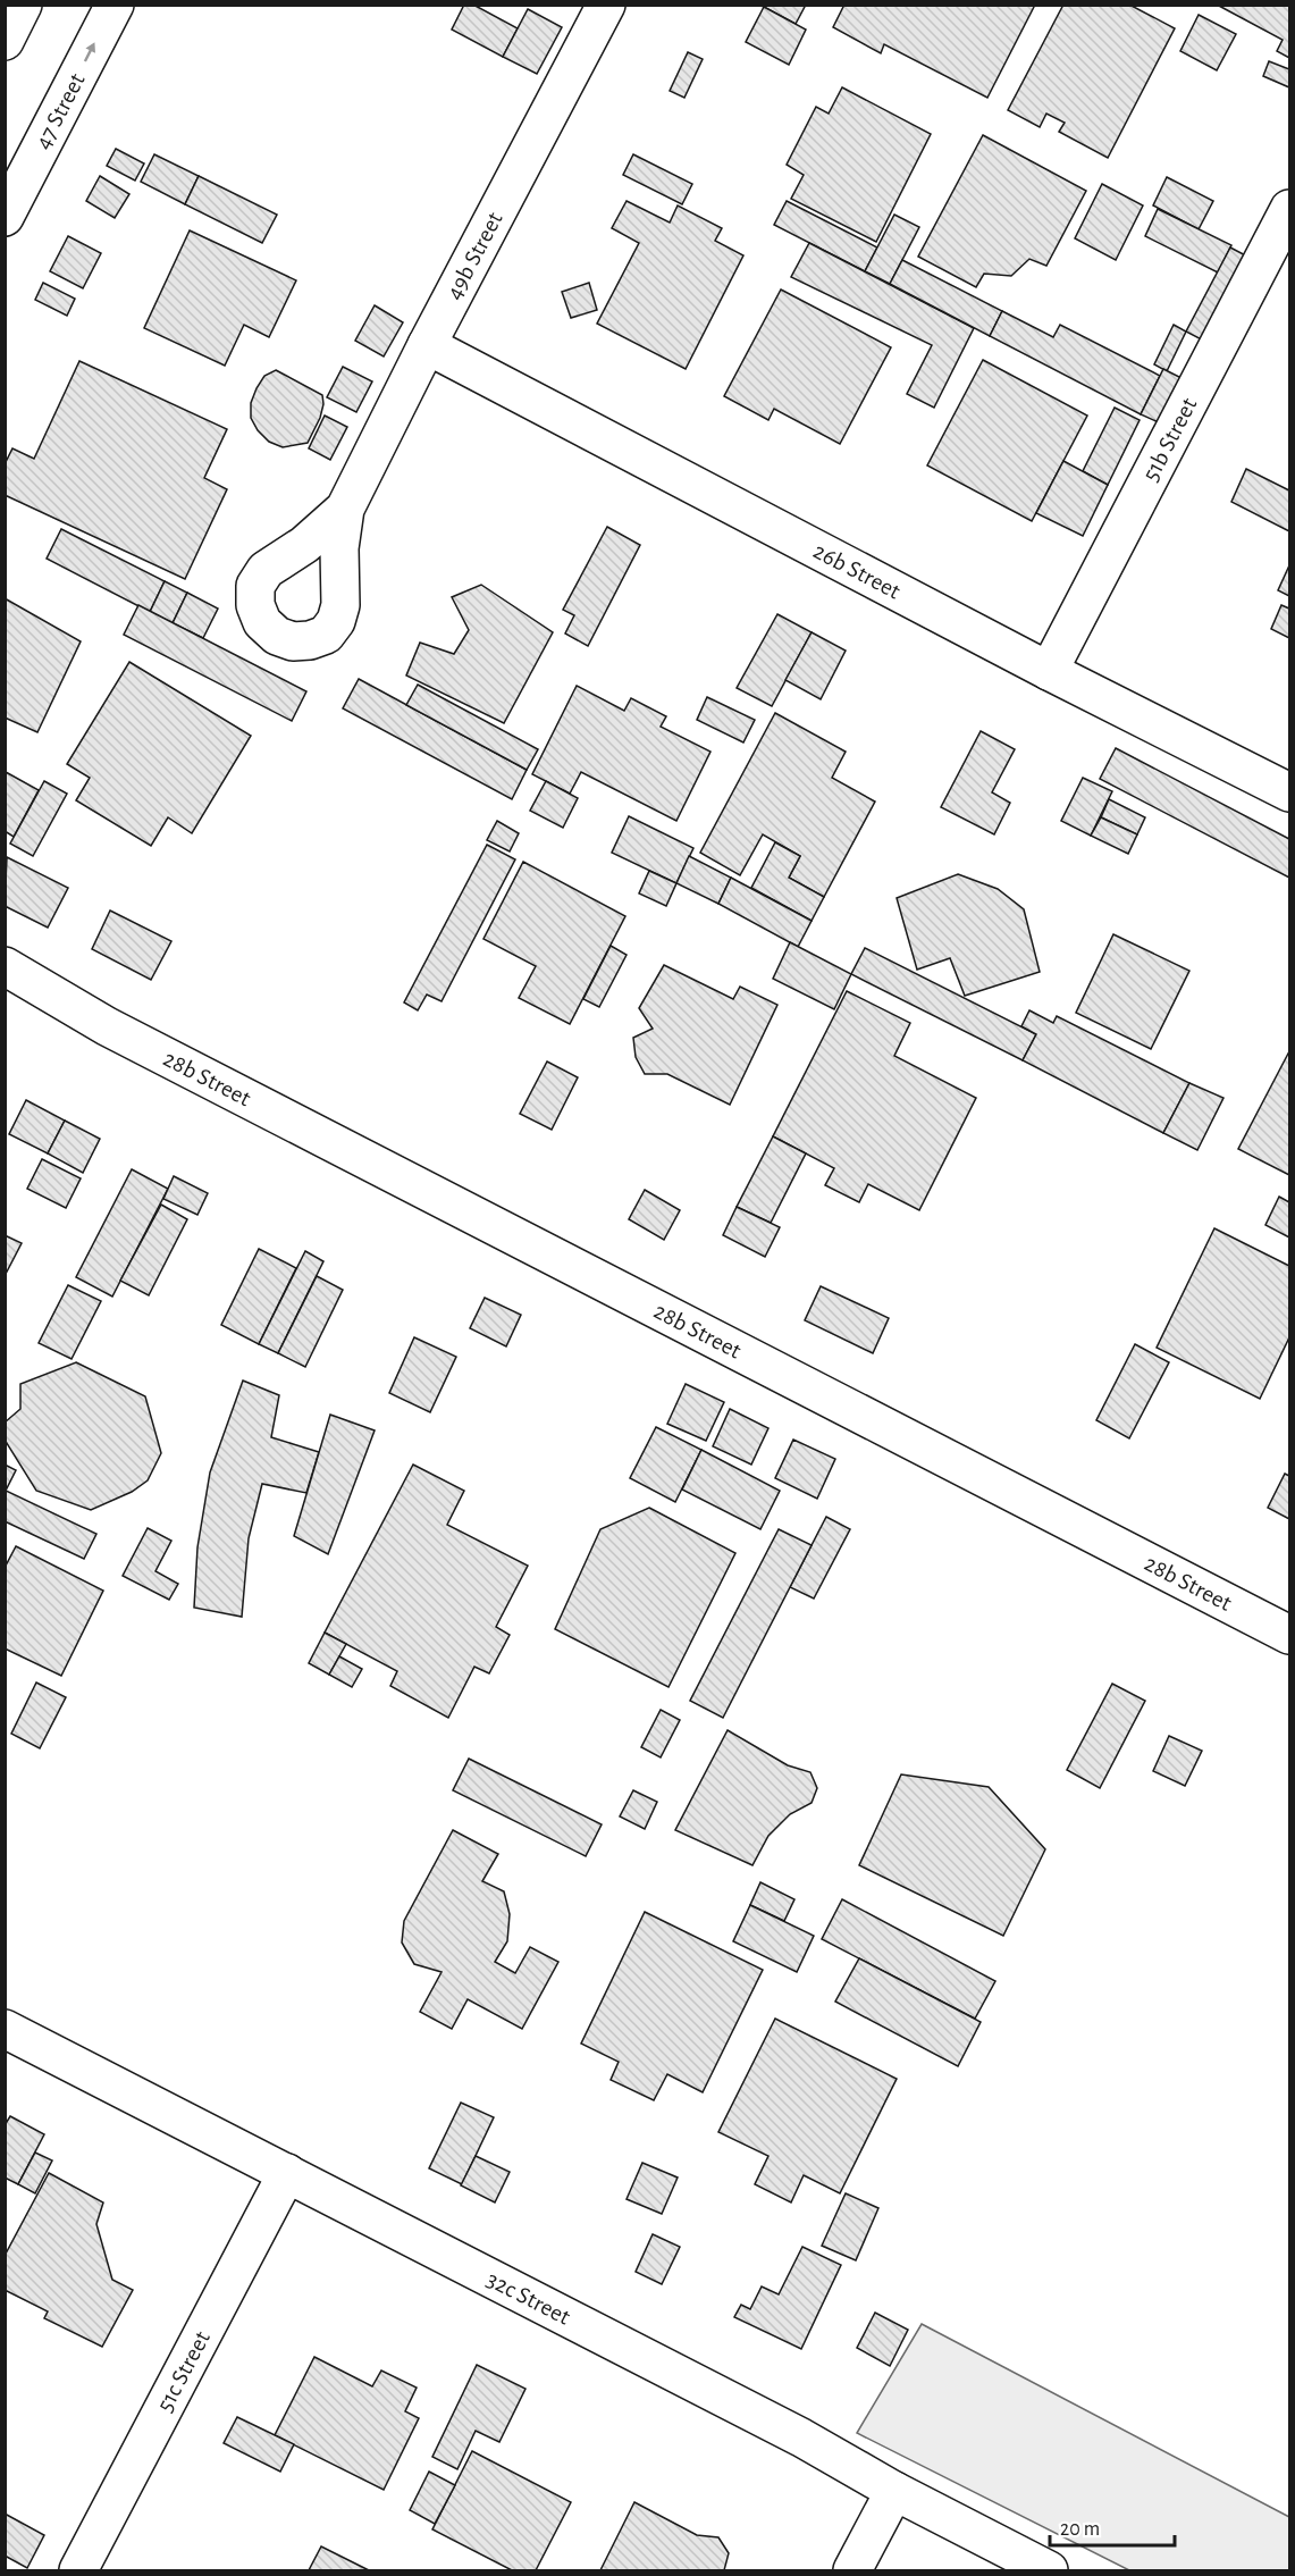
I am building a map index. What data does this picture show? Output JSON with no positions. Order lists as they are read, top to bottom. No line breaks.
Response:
{"streets":{"street":["47 Street","49b Street","51b Street","26b Street","28b Street","32c Street","51c Street"]},"crossings":[["49b Street","26b Street"],["51b Street","26b Street"],["32c Street","51c Street"]],"one_way":["47 Street"],"scale_bar":"20 m"}
